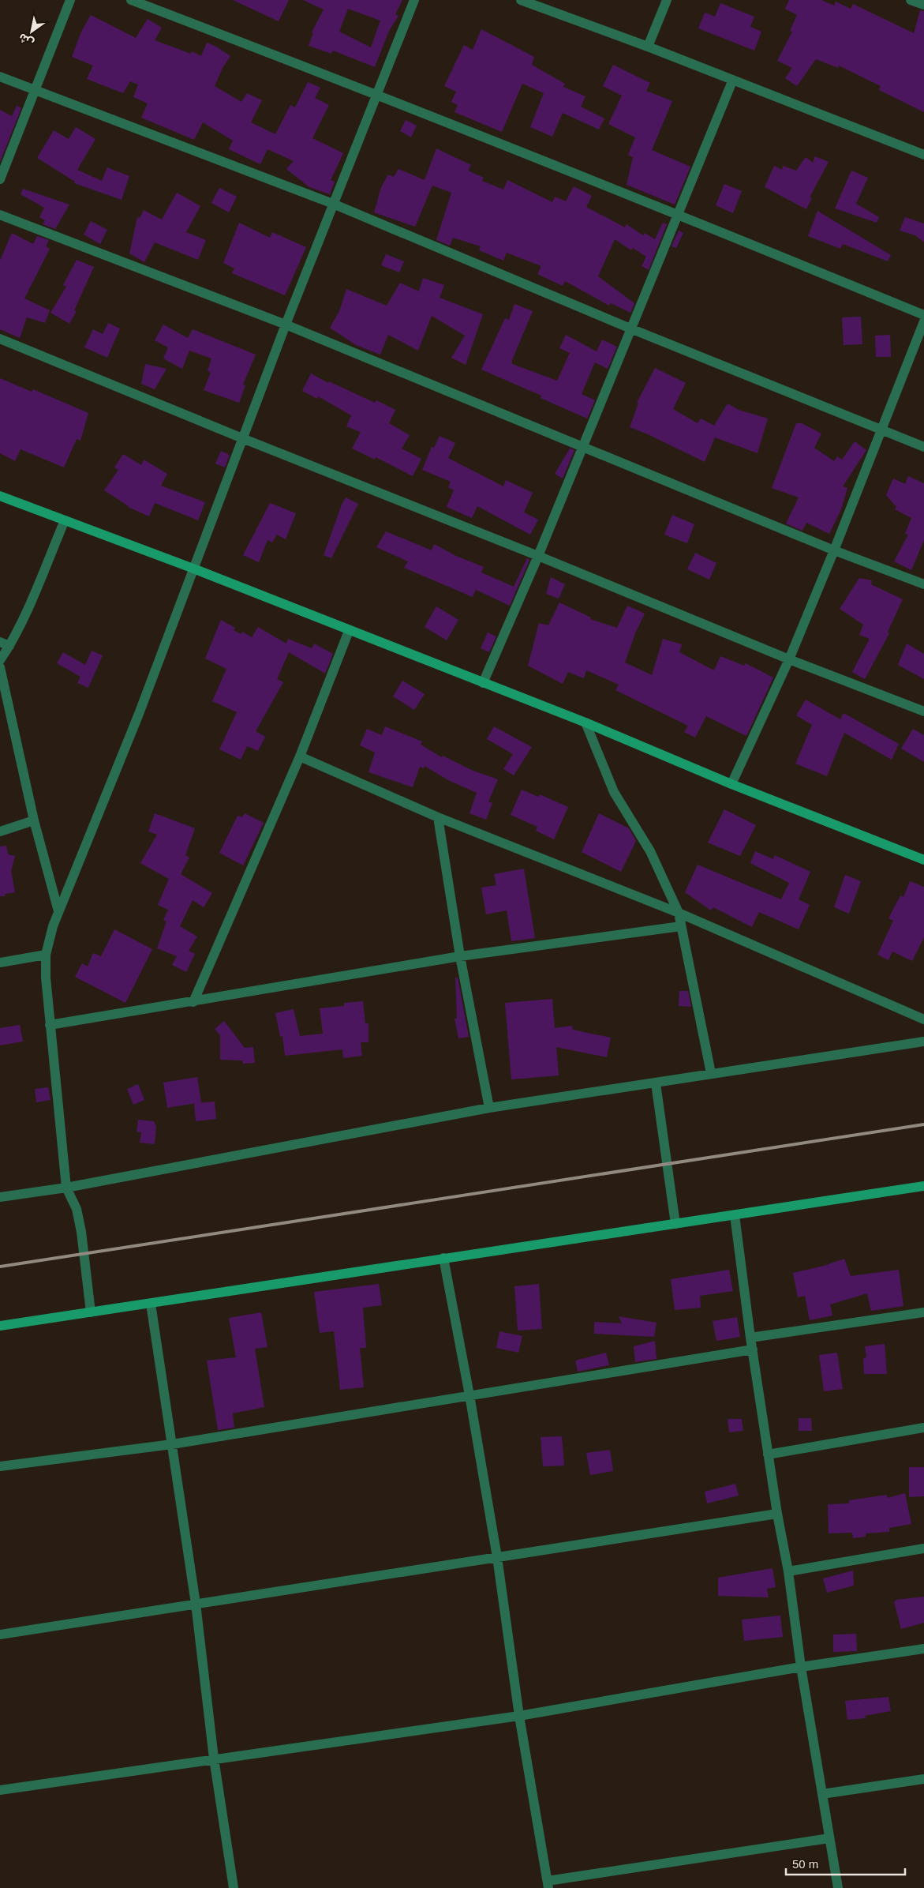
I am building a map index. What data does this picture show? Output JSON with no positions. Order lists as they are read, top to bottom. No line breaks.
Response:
{"scale_bar":"50 m","north":"bottom left"}
